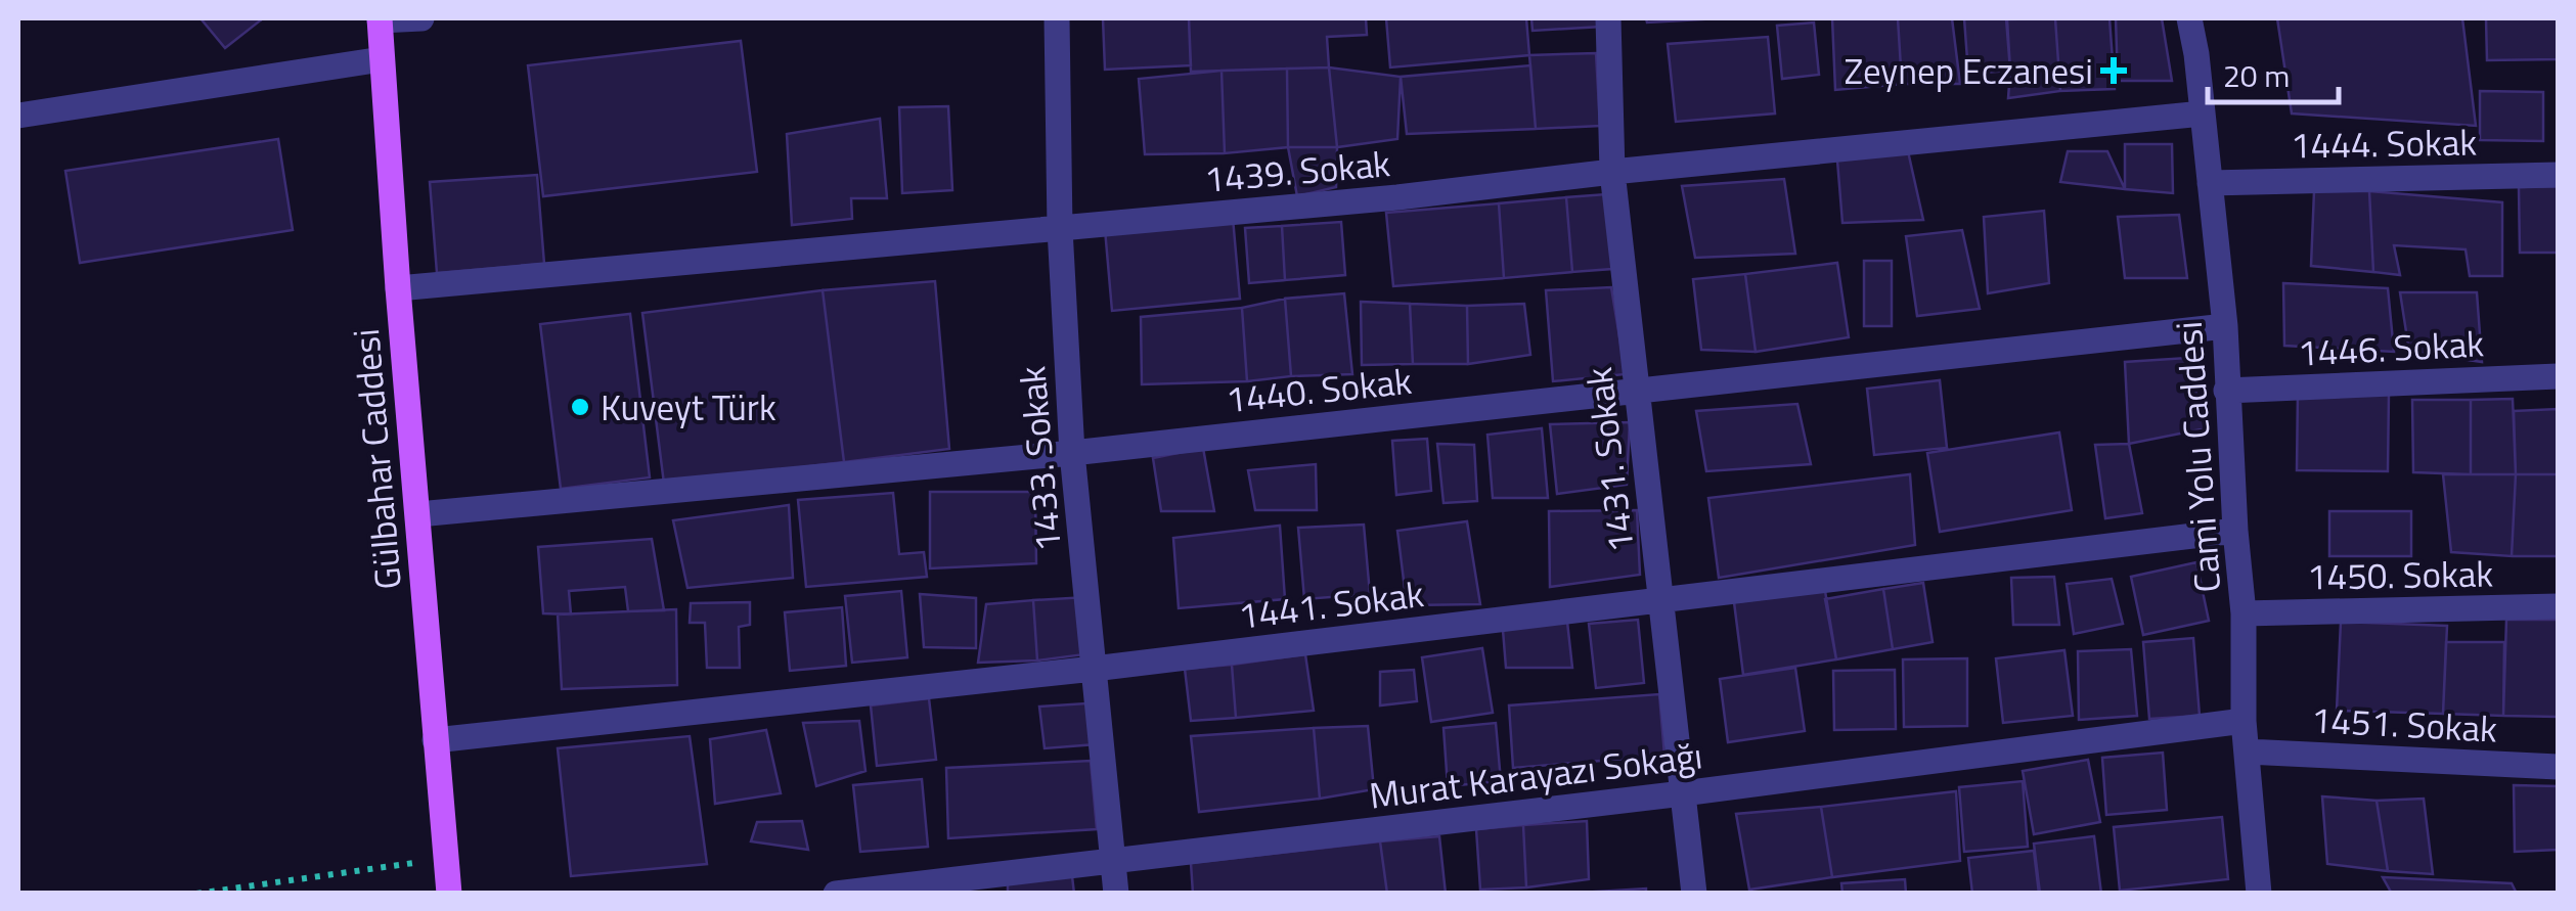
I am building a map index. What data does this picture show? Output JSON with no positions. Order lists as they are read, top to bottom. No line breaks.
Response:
{"streets":{"main road":["Gülbahar Caddesi"],"street":["1444. Sokak","1439. Sokak","1446. Sokak","1440. Sokak","Cami Yolu Caddesi","1433. Sokak","1431. Sokak","1450. Sokak","1441. Sokak","1451. Sokak","Murat Karayazı Sokağı"]},"crossings":[["1444. Sokak","Cami Yolu Caddesi"],["1439. Sokak","Cami Yolu Caddesi"],["1439. Sokak","Gülbahar Caddesi"],["1439. Sokak","1433. Sokak"],["1439. Sokak","1431. Sokak"],["1446. Sokak","Cami Yolu Caddesi"],["1440. Sokak","Cami Yolu Caddesi"],["1440. Sokak","Gülbahar Caddesi"],["1440. Sokak","1433. Sokak"],["1440. Sokak","1431. Sokak"],["Cami Yolu Caddesi","1450. Sokak"],["Cami Yolu Caddesi","1441. Sokak"],["Cami Yolu Caddesi","1451. Sokak"],["Cami Yolu Caddesi","Murat Karayazı Sokağı"],["Gülbahar Caddesi","1441. Sokak"],["1433. Sokak","1441. Sokak"],["1433. Sokak","Murat Karayazı Sokağı"],["1431. Sokak","1441. Sokak"],["1431. Sokak","Murat Karayazı Sokağı"]],"places":{"health":["Zeynep Eczanesi"],"other":["Kuveyt Türk"]},"scale_bar":"20 m"}
